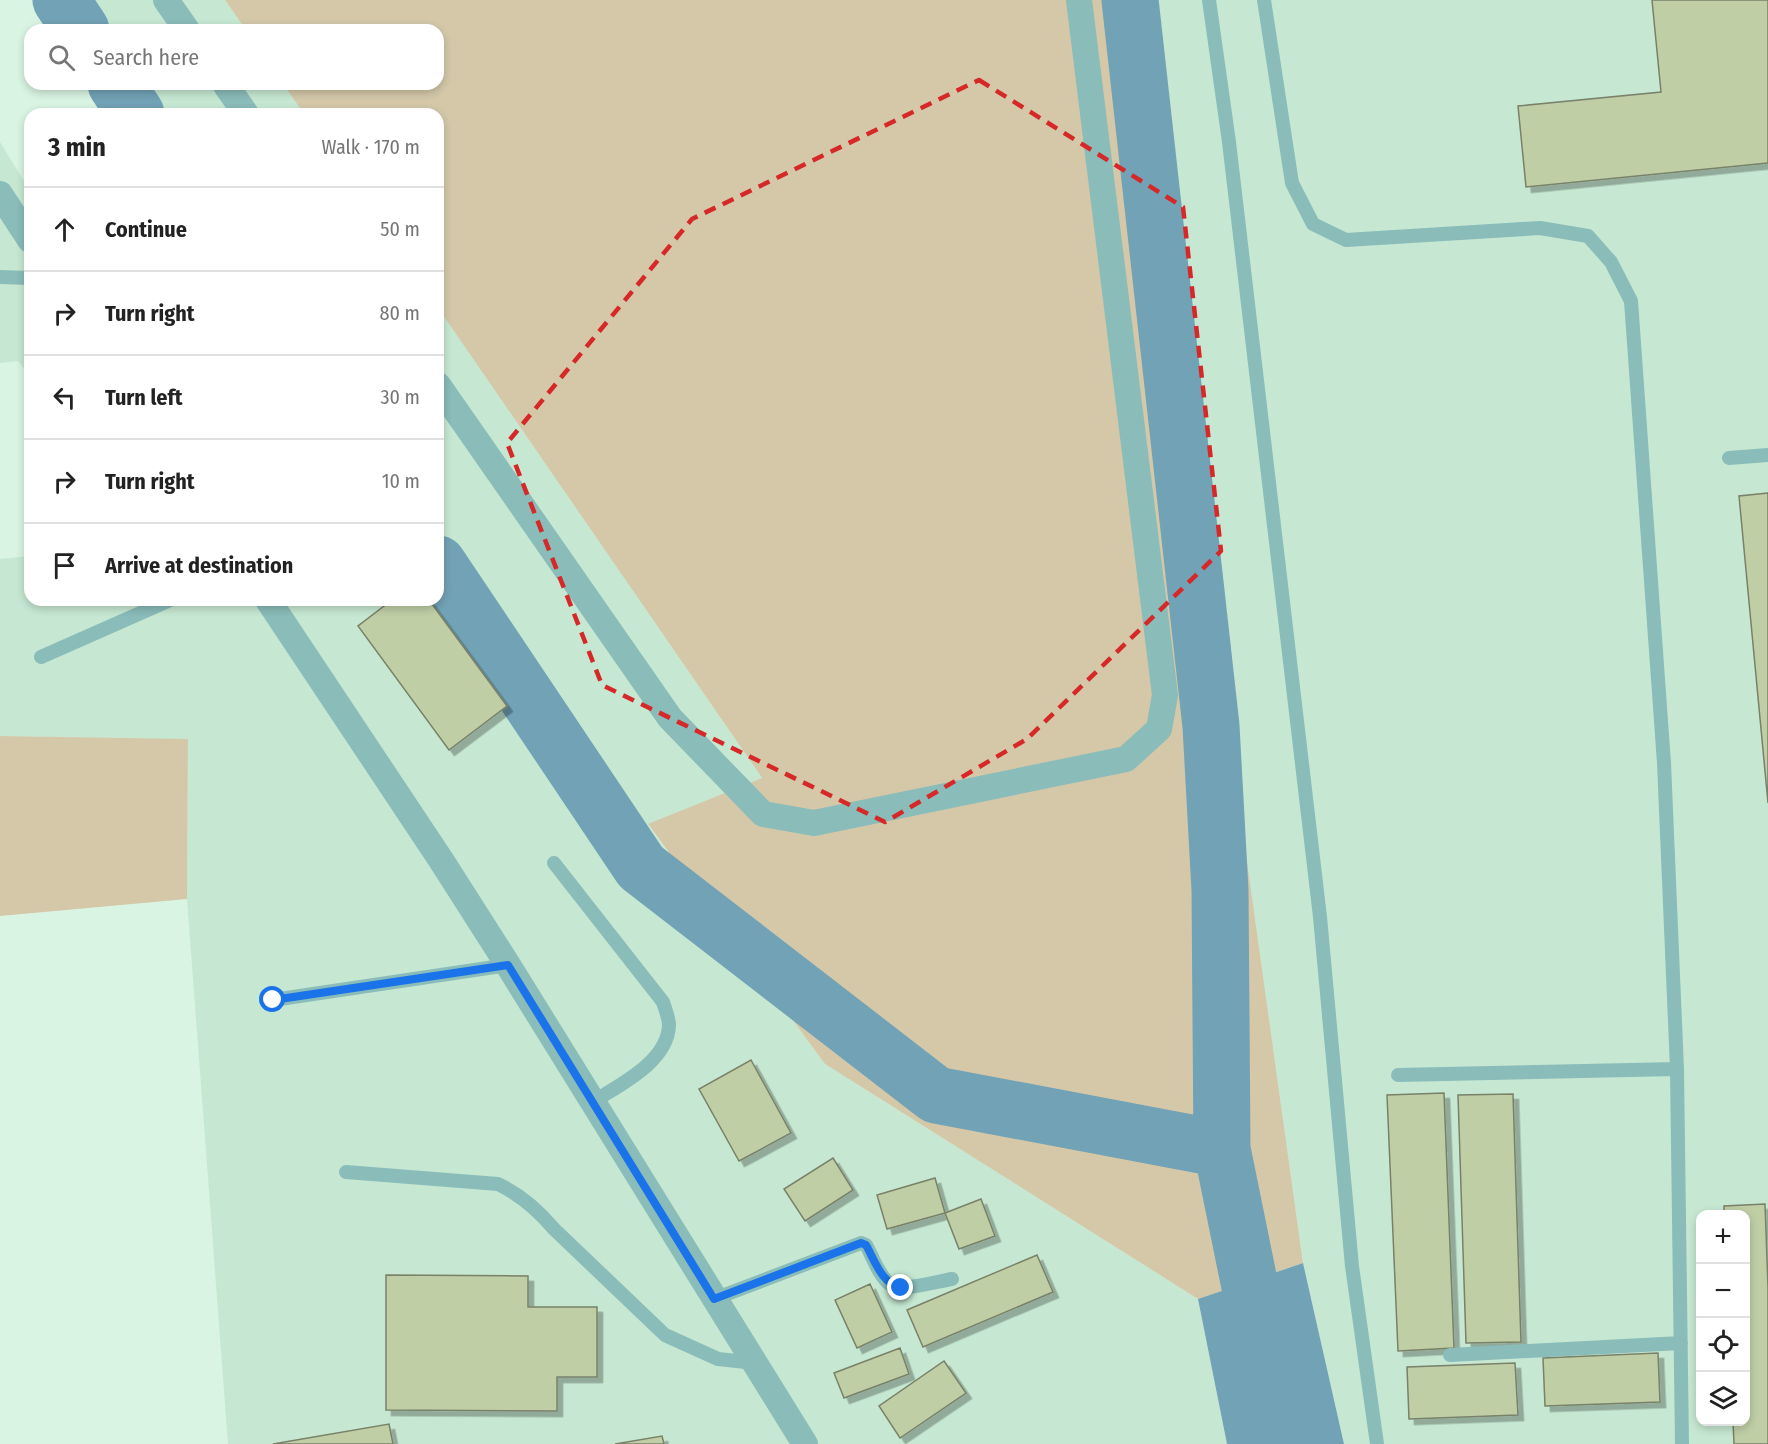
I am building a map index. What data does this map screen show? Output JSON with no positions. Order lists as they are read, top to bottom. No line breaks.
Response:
{"page":{"search":"Search here","heading":["3 min","Walk · 170 m"],"list":[["Continue","50 m"],["Turn right","80 m"],["Turn left","30 m"],["Turn right","10 m"],"Arrive at destination"],"map_buttons":["+","−"]}}
